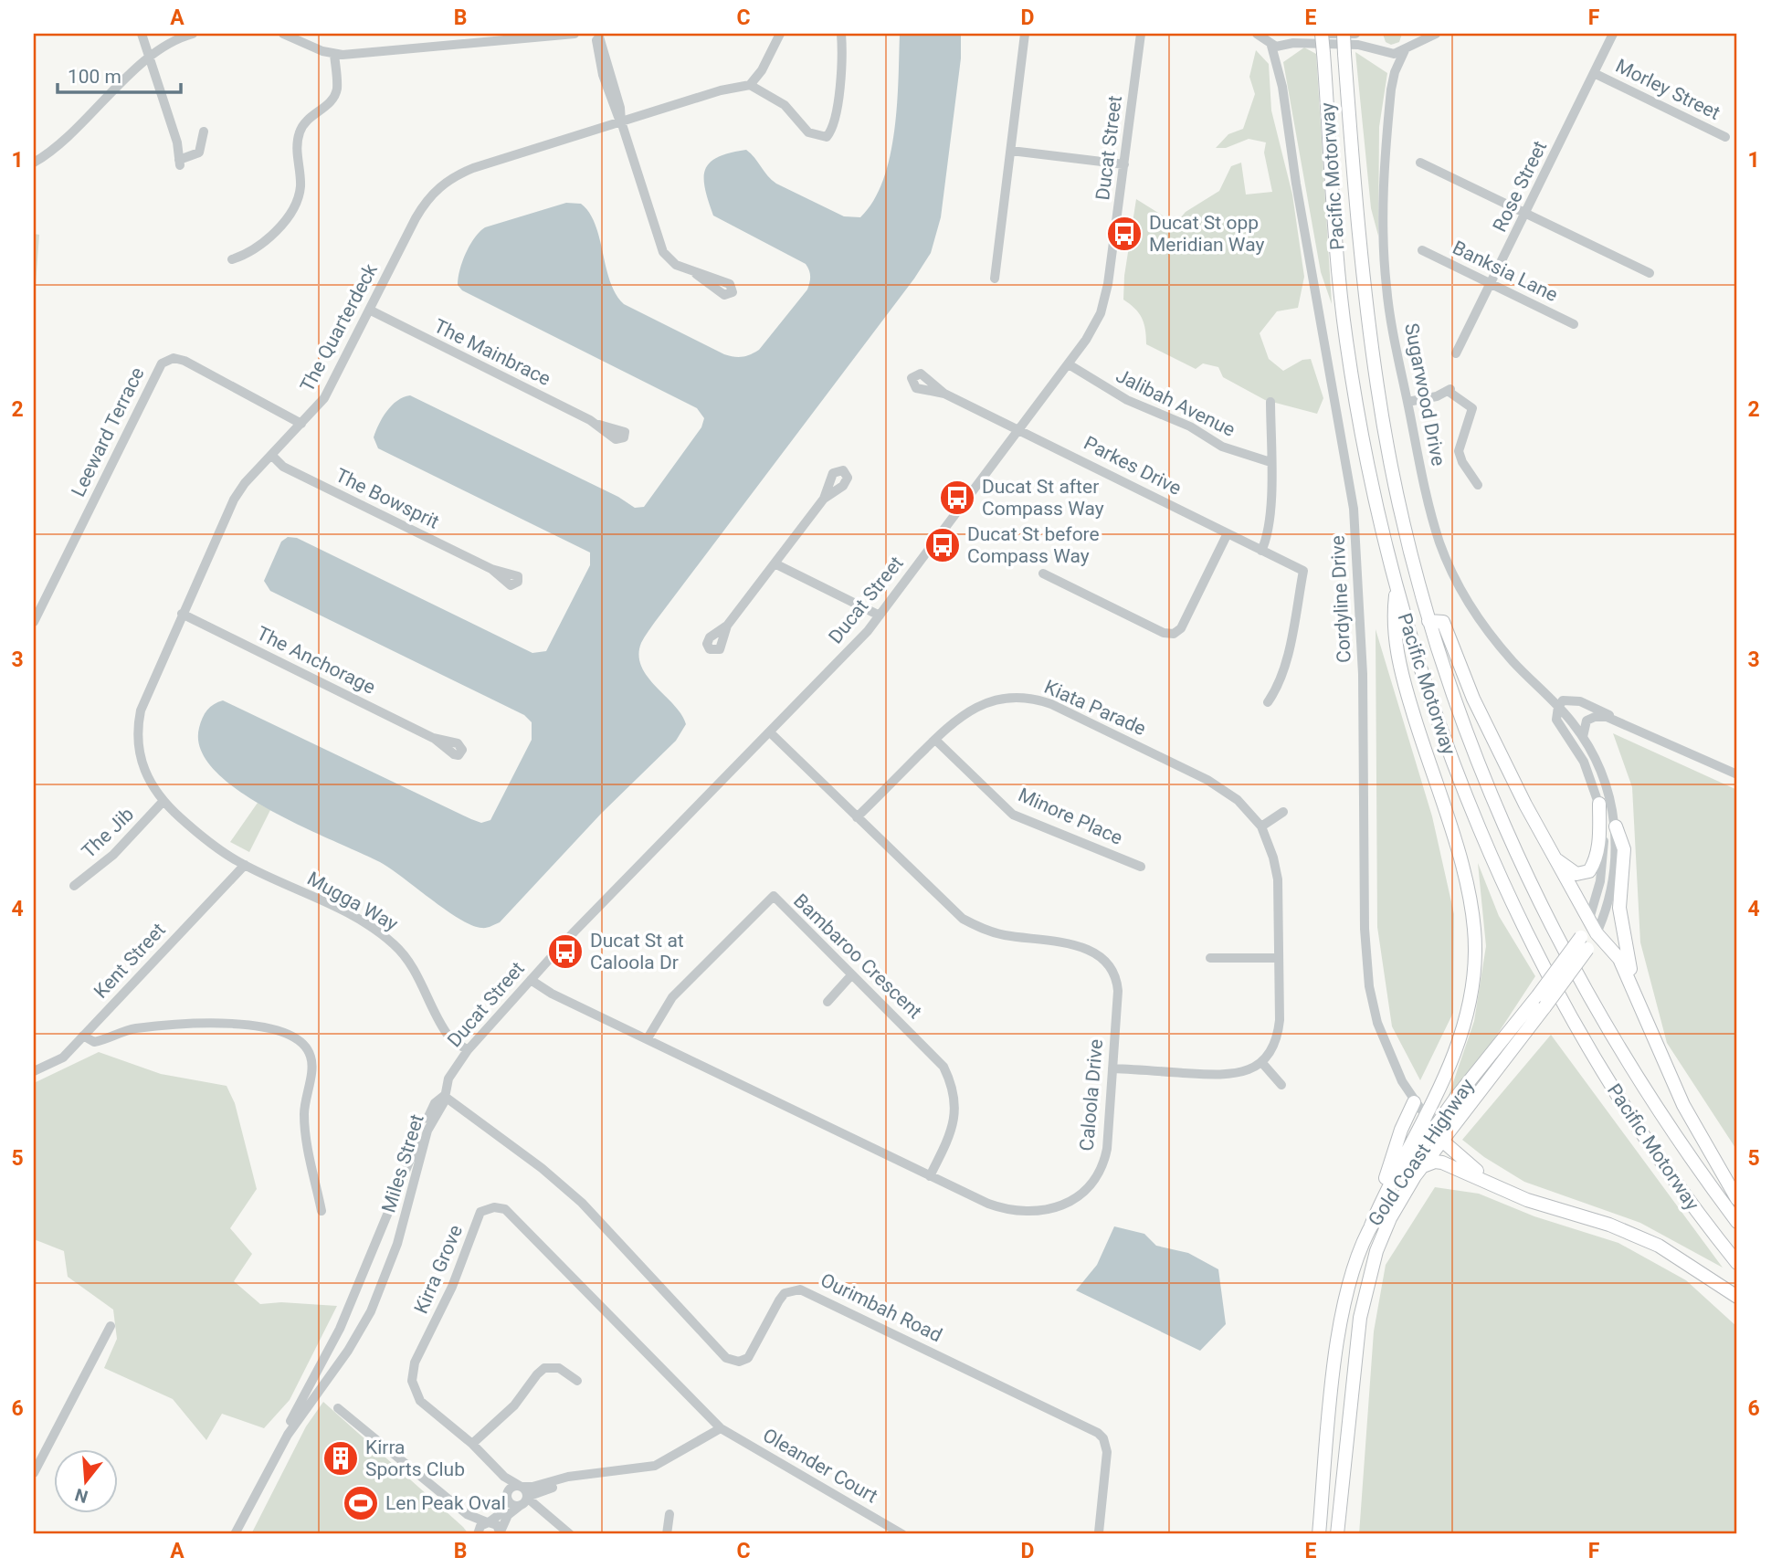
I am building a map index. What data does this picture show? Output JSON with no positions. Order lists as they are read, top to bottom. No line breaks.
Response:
{"streets":{"highway":["Pacific Motorway","Gold Coast Highway"],"street":["Morley Street","Ducat Street","Rose Street","Banksia Lane","The Quarterdeck","The Mainbrace","Sugarwood Drive","Jalibah Avenue","Leeward Terrace","Parkes Drive","The Bowsprit","Cordyline Drive","The Anchorage","Kiata Parade","Minore Place","The Jib","Mugga Way","Bambaroo Crescent","Kent Street","Caloola Drive","Miles Street","Kirra Grove","Ourimbah Road","Oleander Court"]},"crossings":[["Morley Street","Rose Street"],["Ducat Street","Jalibah Avenue"],["Ducat Street","Parkes Drive"],["Ducat Street","Mugga Way"],["Ducat Street","Caloola Drive"],["Ducat Street","Miles Street"],["Ducat Street","Ourimbah Road"],["Rose Street","Banksia Lane"],["The Quarterdeck","The Mainbrace"],["The Quarterdeck","Leeward Terrace"],["The Quarterdeck","The Bowsprit"],["The Quarterdeck","The Anchorage"],["The Quarterdeck","The Jib"],["The Quarterdeck","Mugga Way"],["The Quarterdeck","Kent Street"],["Sugarwood Drive","Gold Coast Highway"],["Cordyline Drive","Gold Coast Highway"],["Kiata Parade","Minore Place"],["Kiata Parade","Caloola Drive"],["Mugga Way","Kent Street"],["Bambaroo Crescent","Caloola Drive"],["Miles Street","Ourimbah Road"],["Kirra Grove","Oleander Court"]],"places":{"bus stop":["Ducat St opp Meridian Way","Ducat St after Compass Way","Ducat St before Compass Way","Ducat St at Caloola Dr"],"building":["Kirra Sports Club"],"sports":["Len Peak Oval"]},"scale_bar":"100 m","north":"bottom","grid":{"columns":["A","B","C","D","E","F"],"rows":["1","2","3","4","5","6"]}}
